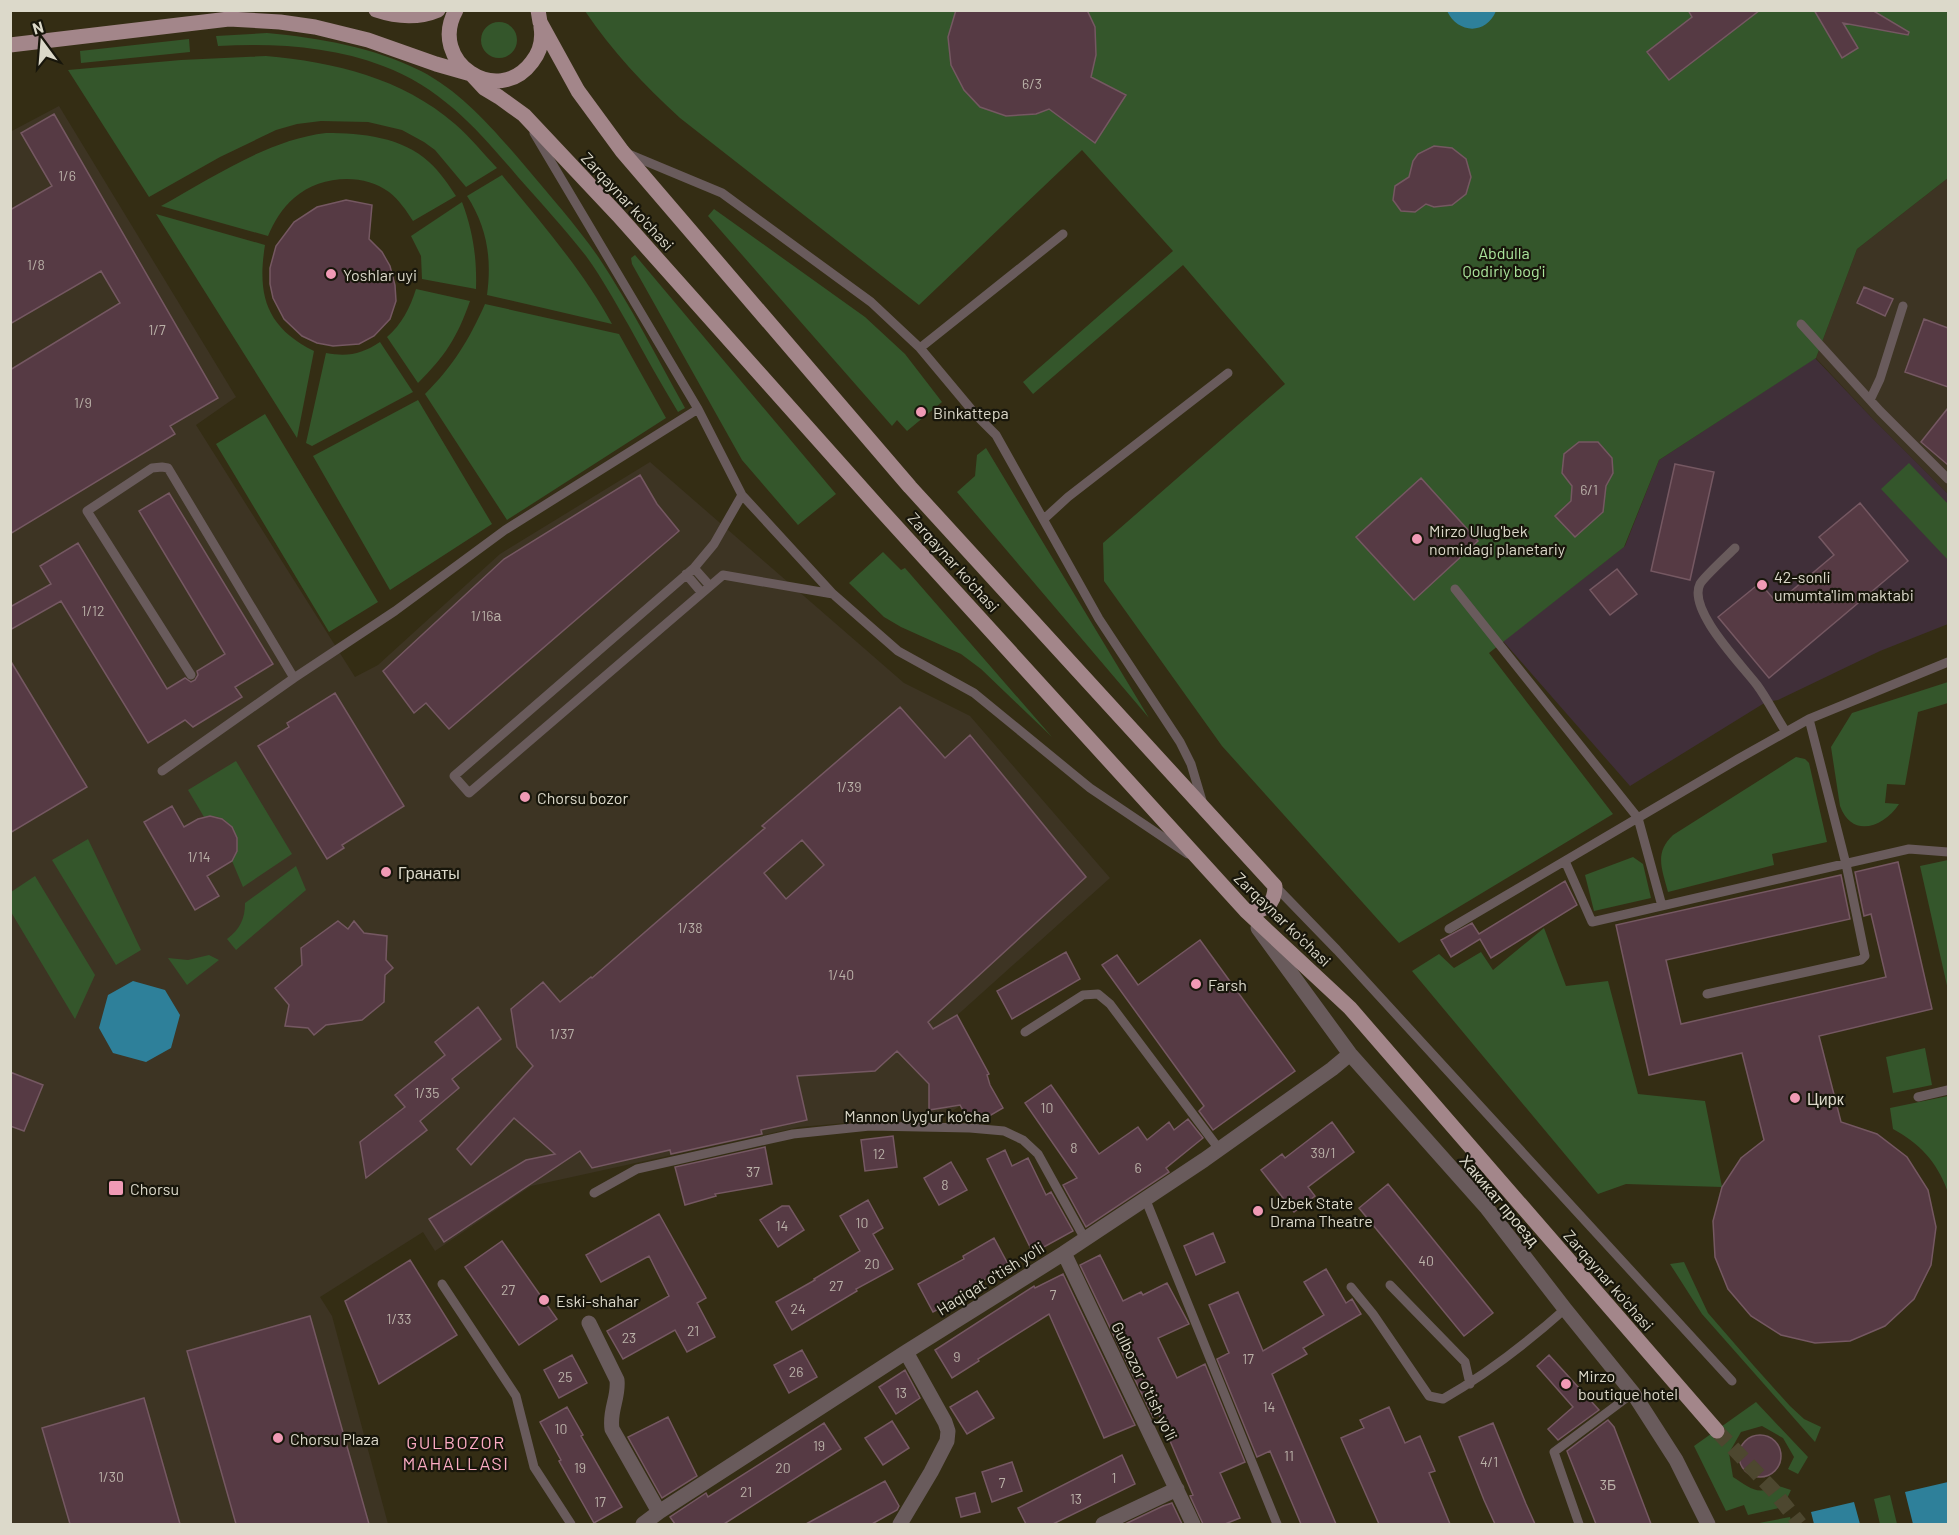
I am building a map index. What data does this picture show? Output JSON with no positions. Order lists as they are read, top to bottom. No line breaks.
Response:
{"streets":{"main road":["Zarqaynar ko'chasi"],"street":["Хакикат проезд","Haqiqat o'tish yo'li","Gulbozor o'tish yo'li"],"lane":["Mannon Uyg'ur ko'cha"]},"crossings":[["Zarqaynar ko'chasi","Хакикат проезд"],["Mannon Uyg'ur ko'cha","Haqiqat o'tish yo'li"],["Хакикат проезд","Haqiqat o'tish yo'li"],["Haqiqat o'tish yo'li","Gulbozor o'tish yo'li"]],"districts":["GULBOZOR MAHALLASI"],"parks":["Abdulla Qodiriy bog'i"],"places":{"other":["Yoshlar uyi","Binkattepa","Mirzo Ulug'bek nomidagi planetariy","42-sonli umumta'lim maktabi","Chorsu bozor","Гранаты","Farsh","Цирк","Uzbek State Drama Theatre","Eski-shahar","Mirzo boutique hotel","Chorsu Plaza"],"transit":["Chorsu"]},"house_numbers":["6/3","1/6","1/8","1/7","1/9","6/1","1/12","1/16а","1/39","1/14","1/38","1/40","1/37","1/35","10","8","39/1","12","6","37","8","10","14","40","20","27","27","7","24","1/33","21","23","9","17","26","25","13","14","10","19","11","4/1","19","20","1/30","1","7","3Б","21","13","17"],"north":"top"}
